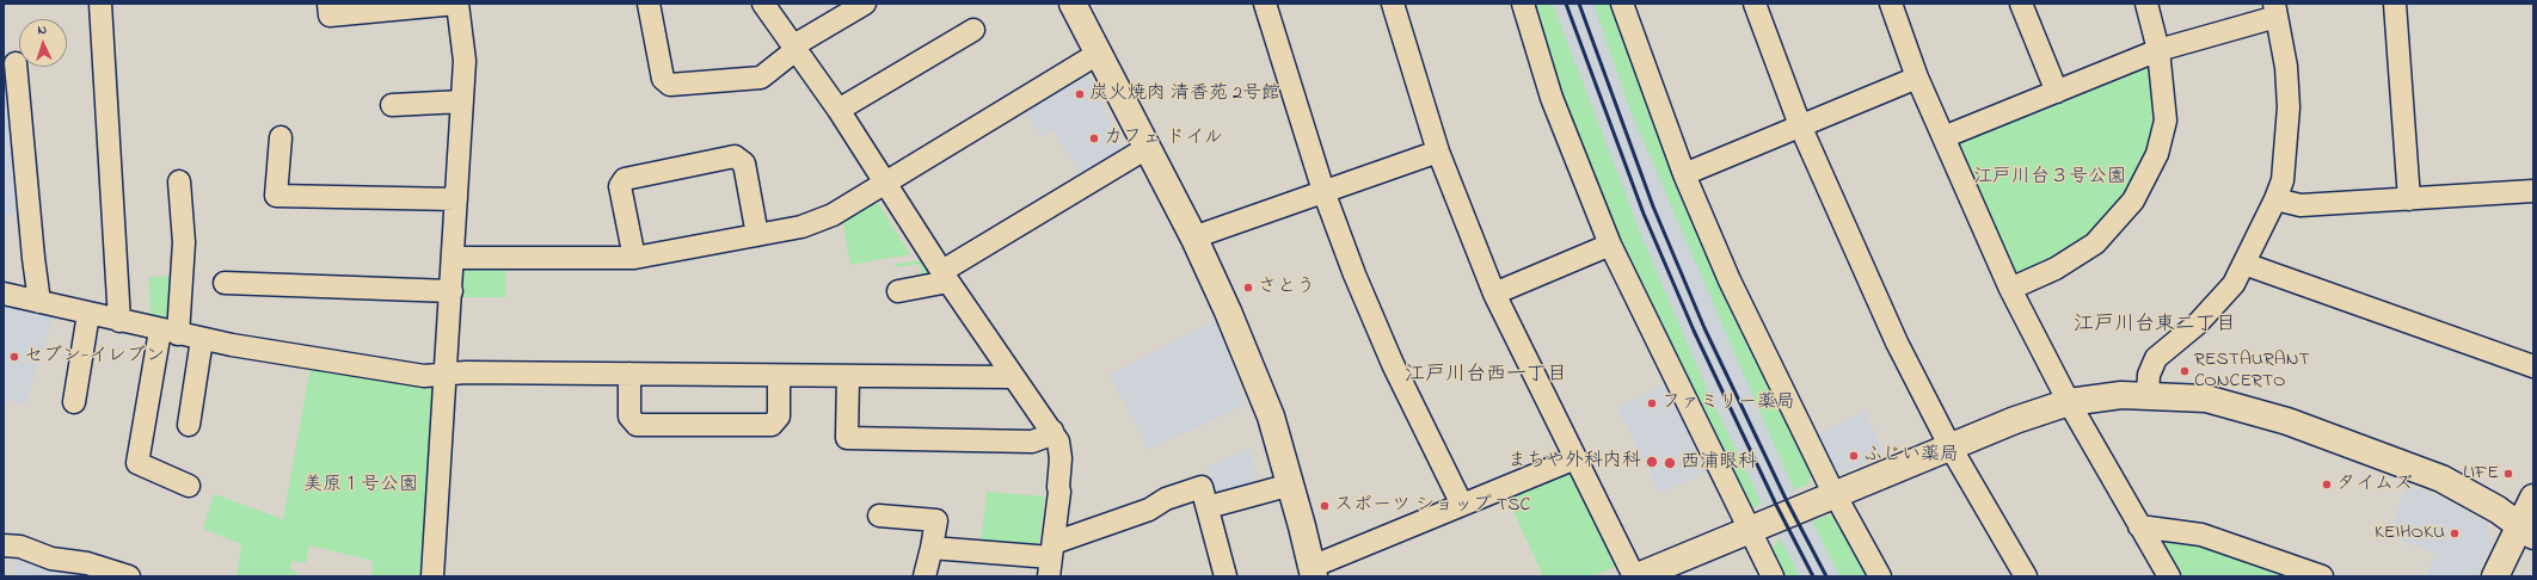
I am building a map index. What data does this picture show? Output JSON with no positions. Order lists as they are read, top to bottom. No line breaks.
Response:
{"districts":["江戸川台東二丁目","江戸川台西一丁目"],"parks":["江戸川台３号公園","美原１号公園"],"places":["炭火焼肉 清香苑 2号館","カフェ ドイル","さとう","セブン-イレブン","RESTAURANT CONCERTO","ファミリー薬局","ふじい薬局","まちや外科内科","西浦眼科","LIFE","タイムズ","スポーツ ショップ TSC","KEIHOKU"],"north":"top"}
